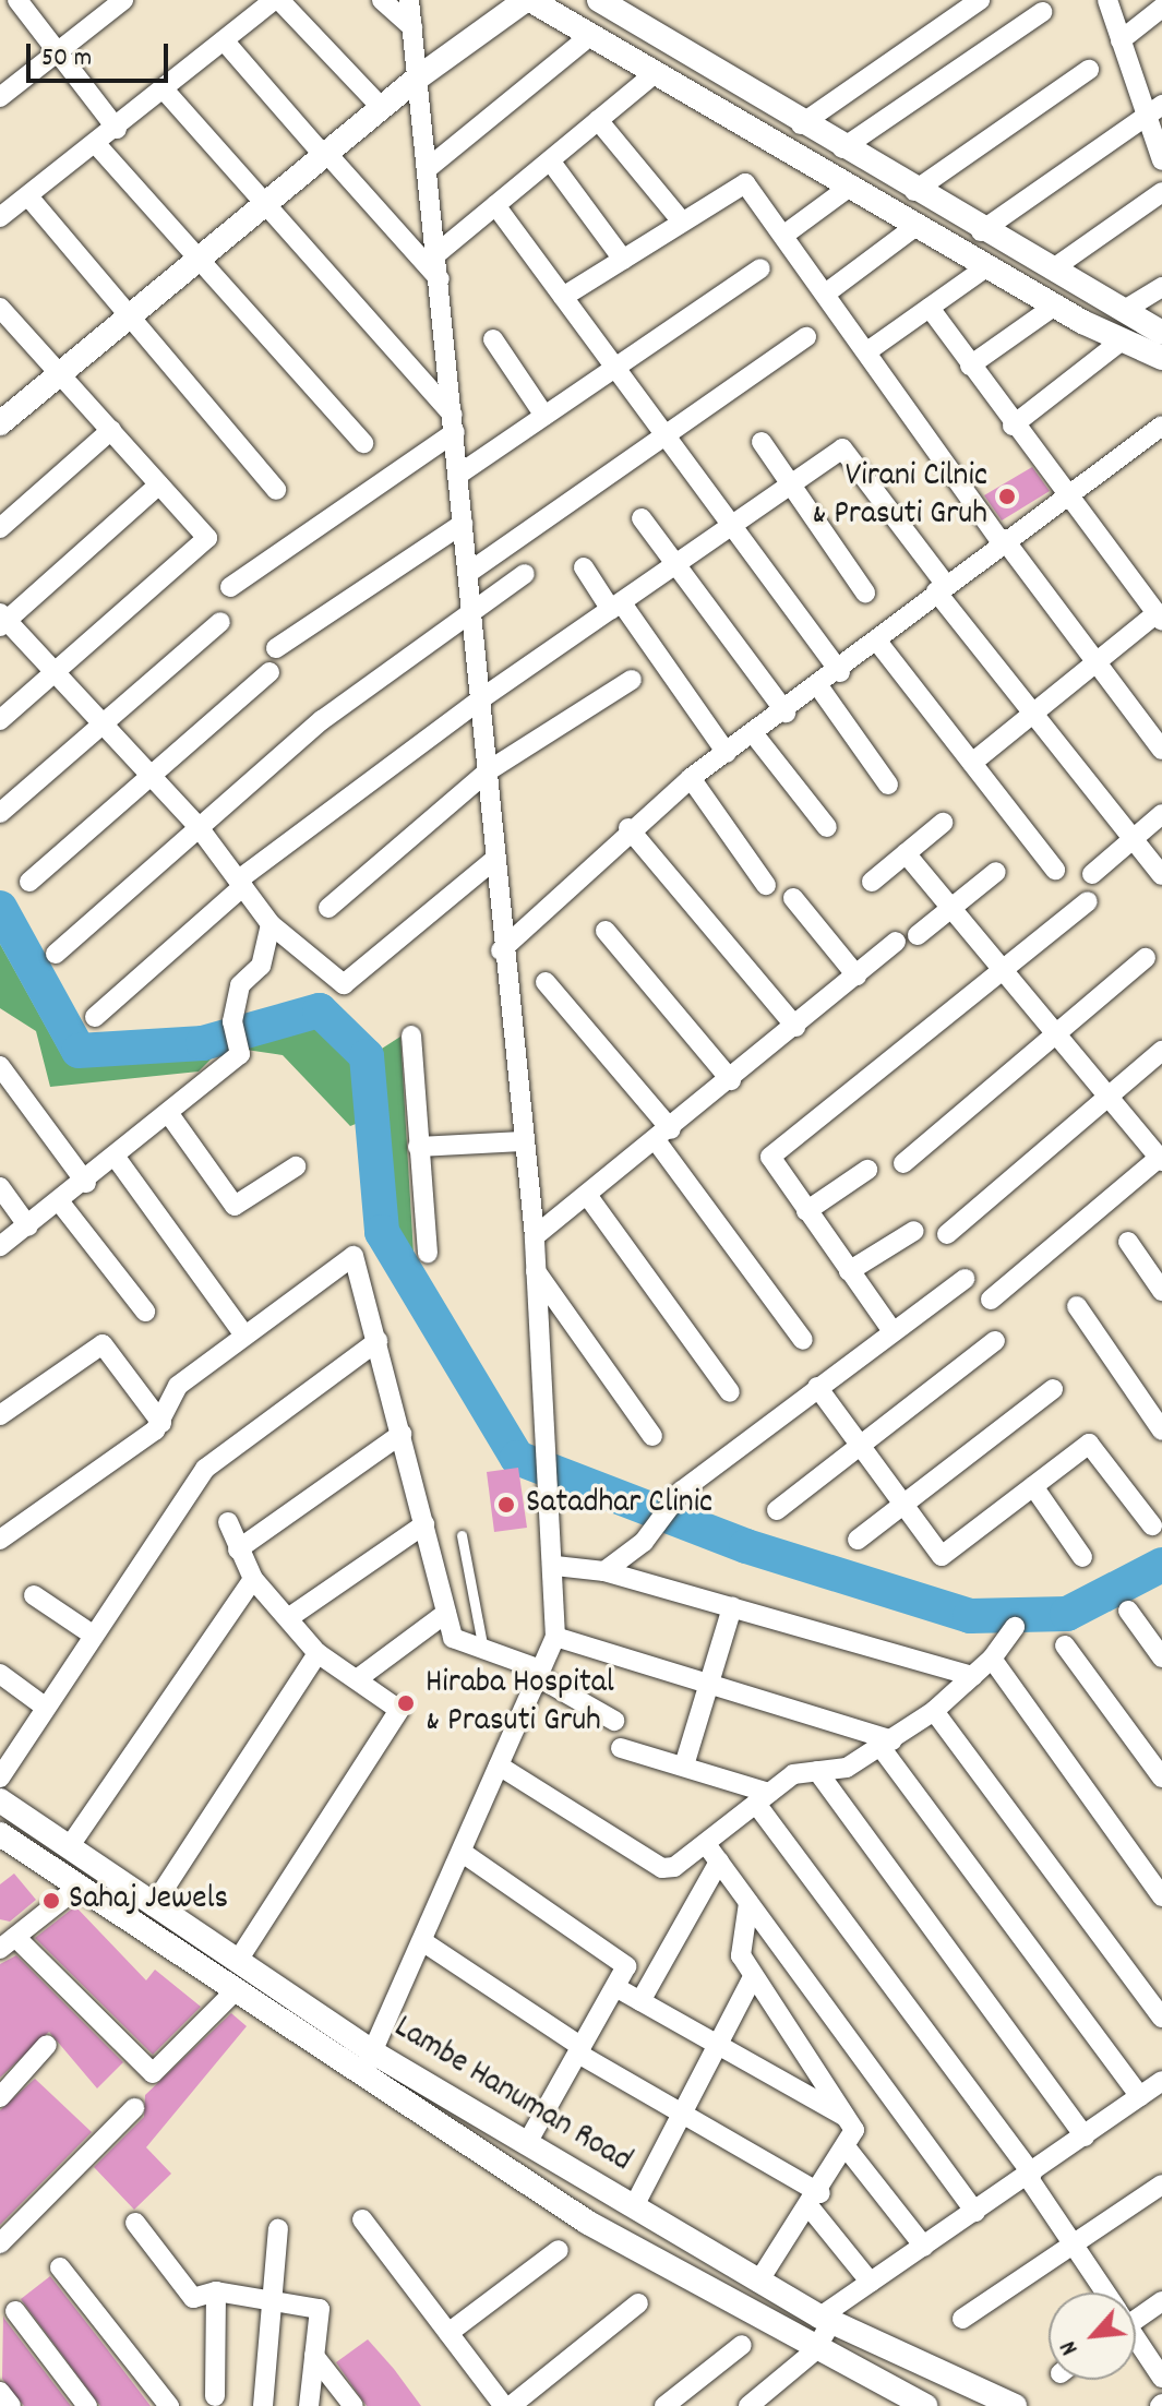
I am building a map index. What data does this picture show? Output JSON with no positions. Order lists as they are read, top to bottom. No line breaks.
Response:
{"streets":{"street":["Lambe Hanuman Road"]},"places":["Virani Cilnic & Prasuti Gruh","Satadhar Clinic","Hiraba Hospital & Prasuti Gruh","Sahaj Jewels"],"scale_bar":"50 m","north":"bottom left"}
